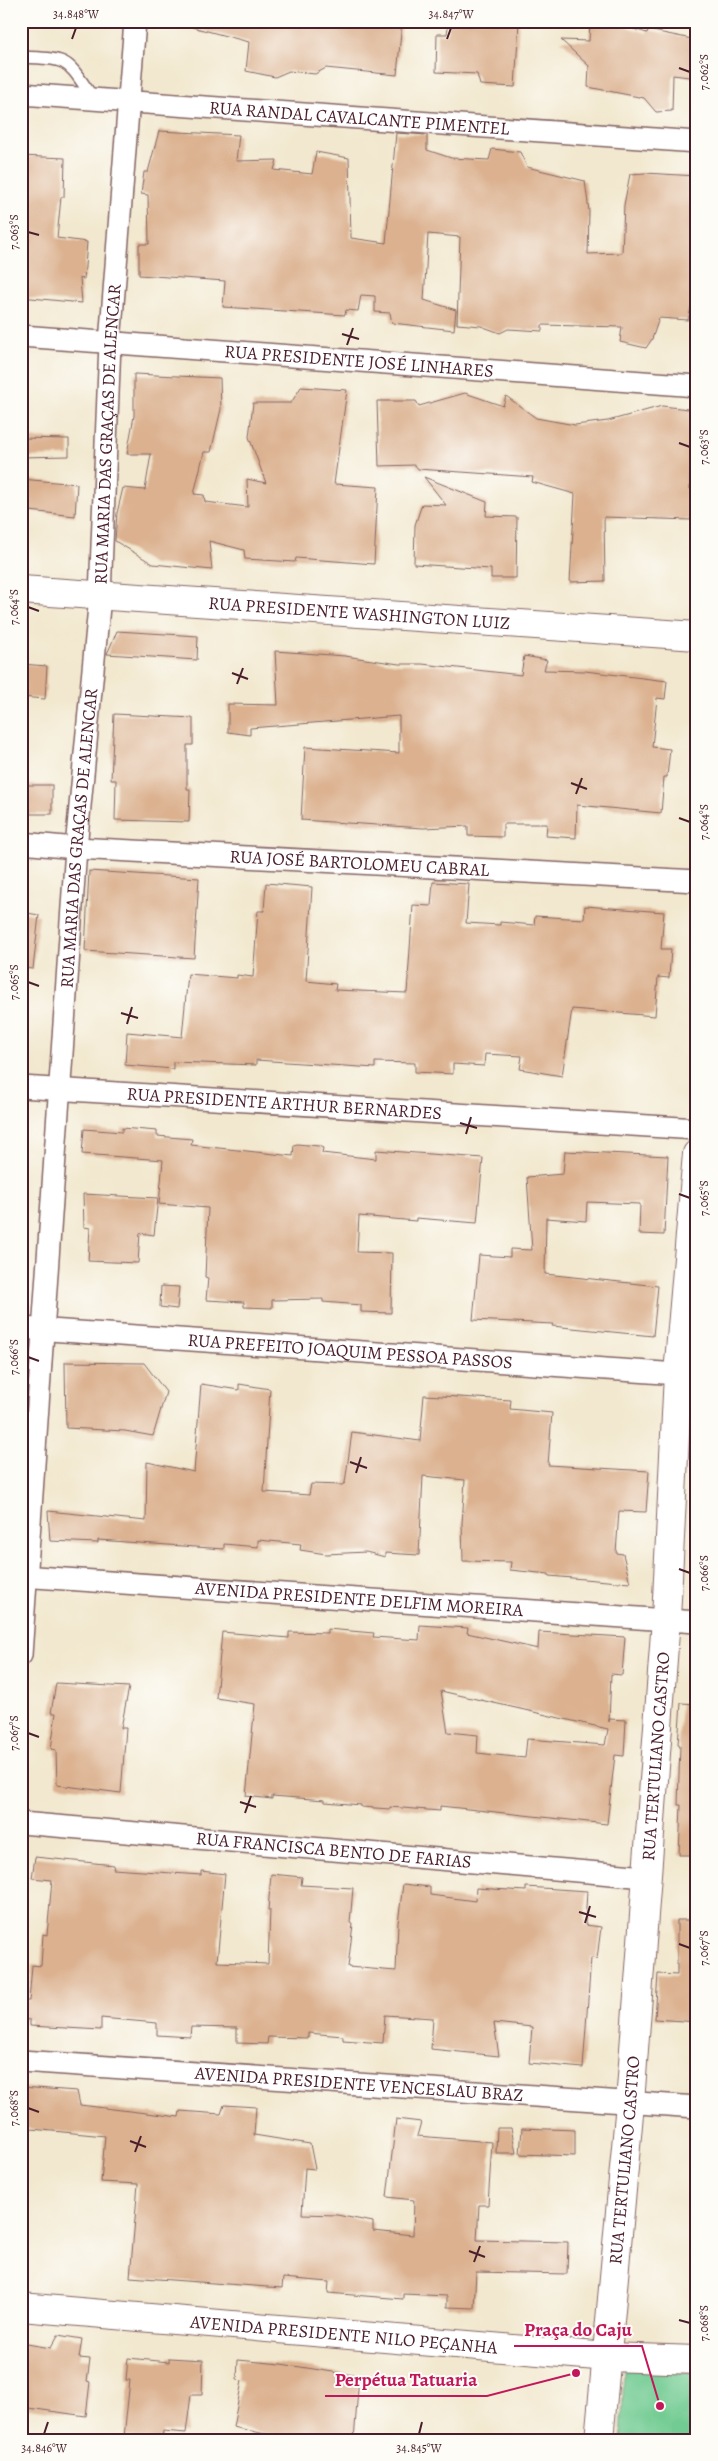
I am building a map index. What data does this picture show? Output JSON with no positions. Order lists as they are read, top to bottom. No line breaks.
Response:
{"streets":{"main road":["RUA PRESIDENTE WASHINGTON LUIZ","RUA TERTULIANO CASTRO","AVENIDA PRESIDENTE NILO PEÇANHA"],"street":["RUA RANDAL CAVALCANTE PIMENTEL","RUA PRESIDENTE JOSÉ LINHARES","RUA MARIA DAS GRAÇAS DE ALENCAR","RUA JOSÉ BARTOLOMEU CABRAL","RUA PRESIDENTE ARTHUR BERNARDES","RUA PREFEITO JOAQUIM PESSOA PASSOS","AVENIDA PRESIDENTE DELFIM MOREIRA","RUA FRANCISCA BENTO DE FARIAS","AVENIDA PRESIDENTE VENCESLAU BRAZ"]},"crossings":[["RUA RANDAL CAVALCANTE PIMENTEL","RUA MARIA DAS GRAÇAS DE ALENCAR"],["RUA PRESIDENTE JOSÉ LINHARES","RUA MARIA DAS GRAÇAS DE ALENCAR"],["RUA MARIA DAS GRAÇAS DE ALENCAR","RUA PRESIDENTE WASHINGTON LUIZ"],["RUA MARIA DAS GRAÇAS DE ALENCAR","RUA JOSÉ BARTOLOMEU CABRAL"],["RUA MARIA DAS GRAÇAS DE ALENCAR","RUA PRESIDENTE ARTHUR BERNARDES"],["RUA MARIA DAS GRAÇAS DE ALENCAR","RUA PREFEITO JOAQUIM PESSOA PASSOS"],["RUA MARIA DAS GRAÇAS DE ALENCAR","AVENIDA PRESIDENTE DELFIM MOREIRA"],["RUA PREFEITO JOAQUIM PESSOA PASSOS","RUA TERTULIANO CASTRO"],["AVENIDA PRESIDENTE DELFIM MOREIRA","RUA TERTULIANO CASTRO"],["RUA TERTULIANO CASTRO","RUA FRANCISCA BENTO DE FARIAS"],["RUA TERTULIANO CASTRO","AVENIDA PRESIDENTE VENCESLAU BRAZ"],["RUA TERTULIANO CASTRO","AVENIDA PRESIDENTE NILO PEÇANHA"]],"places":["Perpétua Tatuaria","Praça do Caju"],"coordinates":["34.848°W","34.847°W","7.062°S","7.063°S","7.064°S","7.065°S","7.066°S","7.067°S","7.068°S","34.846°W","34.845°W"]}
